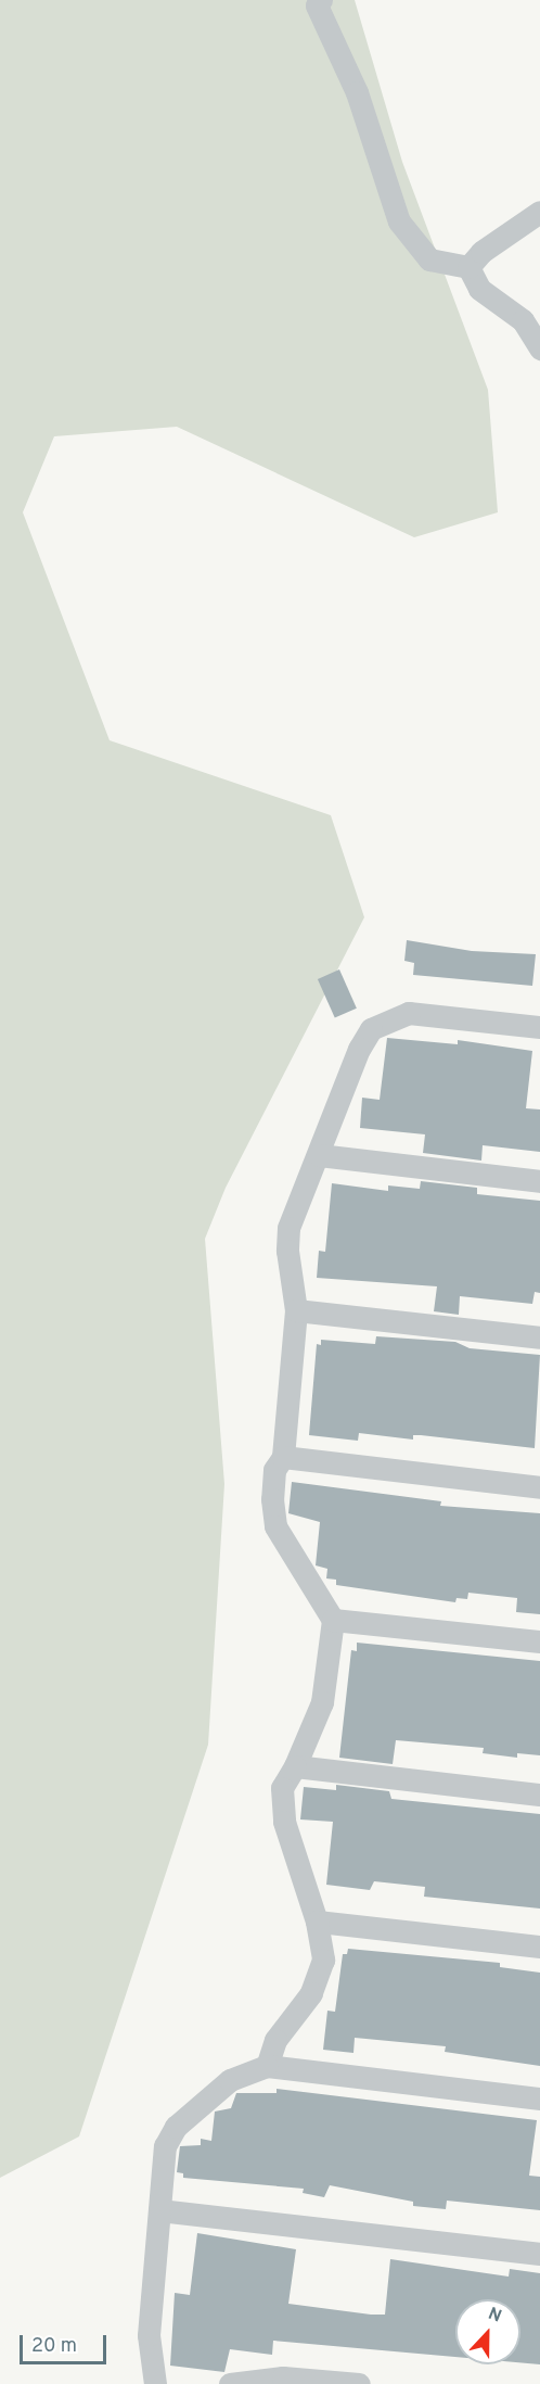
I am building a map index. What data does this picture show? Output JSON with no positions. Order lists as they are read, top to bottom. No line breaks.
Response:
{"scale_bar":"20 m","north":"top"}
